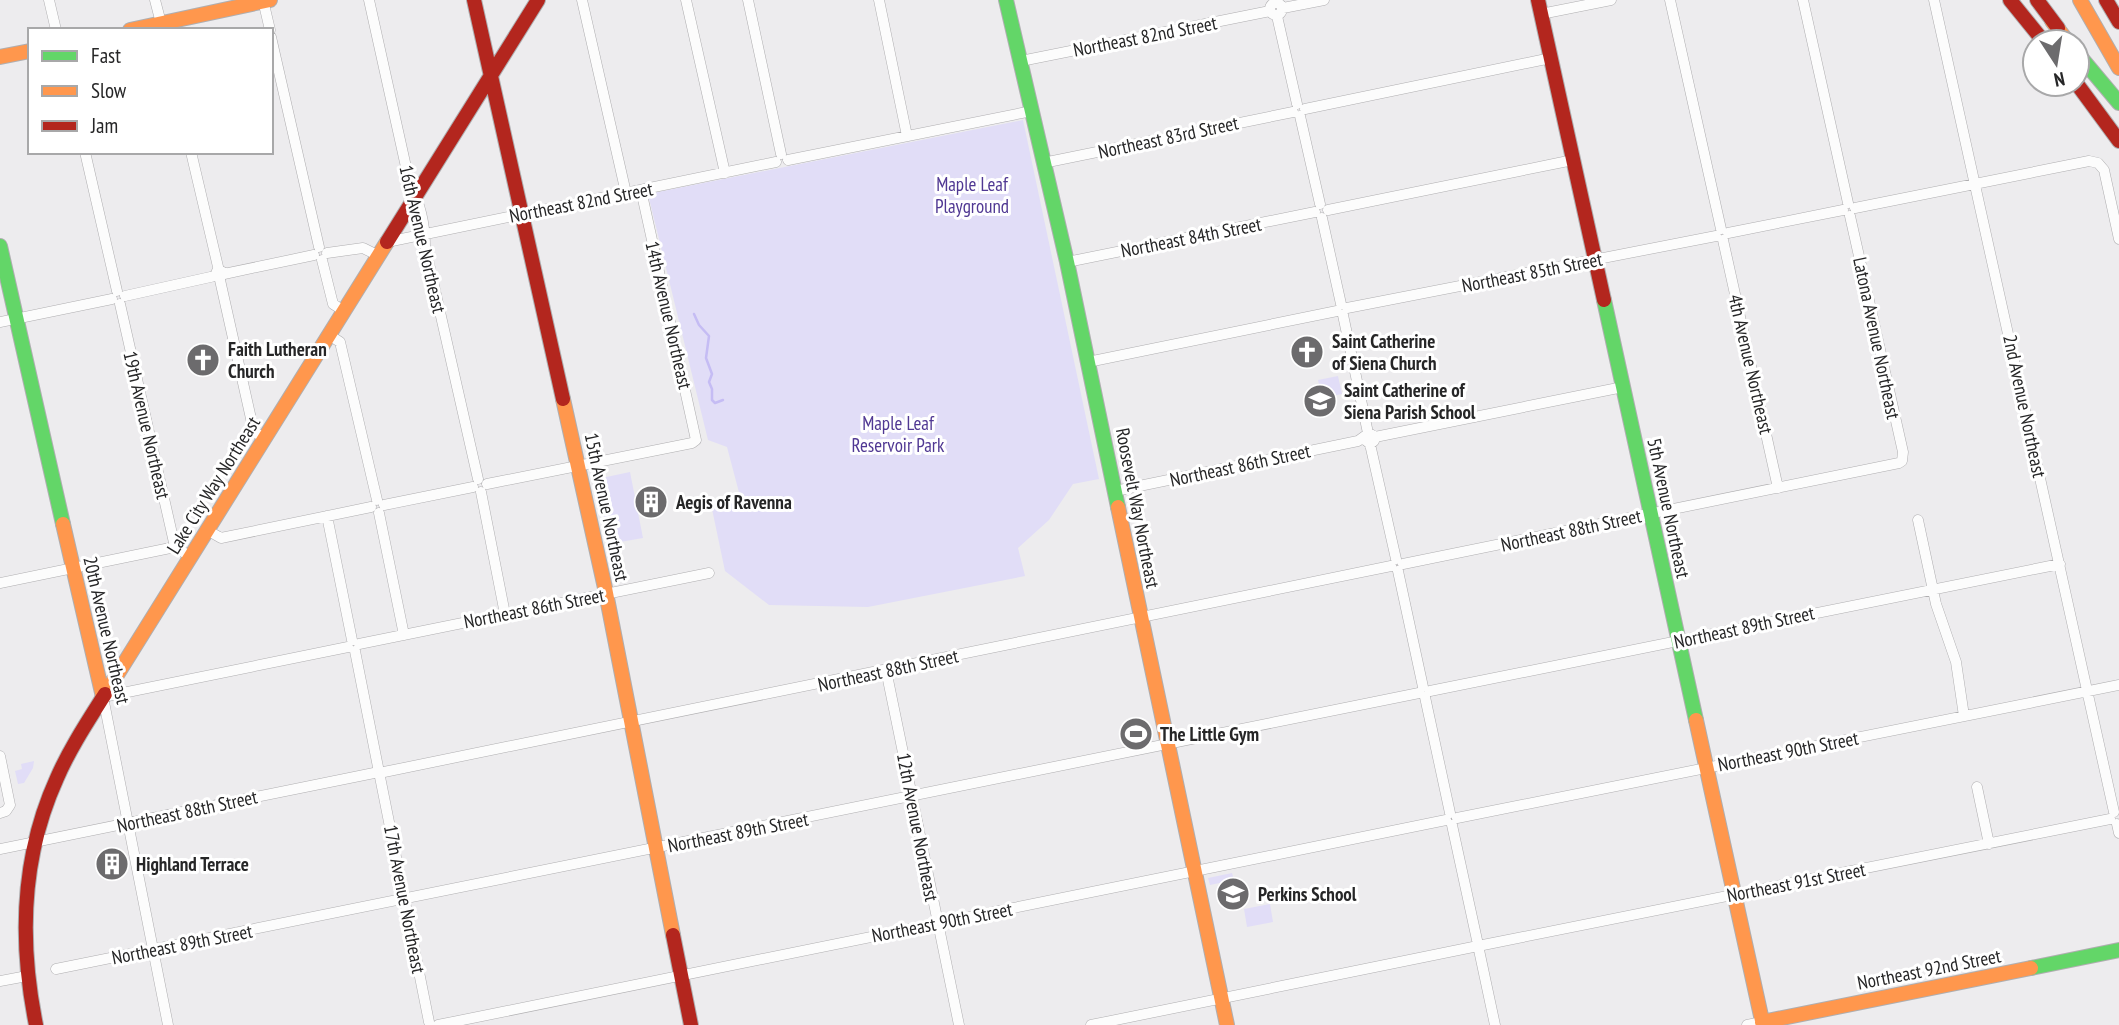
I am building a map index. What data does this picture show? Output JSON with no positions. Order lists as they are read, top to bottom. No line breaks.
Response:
{"streets":{"main road":["Lake City Way Northeast","15th Avenue Northeast","Roosevelt Way Northeast","5th Avenue Northeast","20th Avenue Northeast","Northeast 92nd Street"],"street":["Northeast 82nd Street","Northeast 83rd Street","Northeast 84th Street","16th Avenue Northeast","Northeast 85th Street","14th Avenue Northeast","Latona Avenue Northeast","4th Avenue Northeast","2nd Avenue Northeast","19th Avenue Northeast","Northeast 86th Street","Northeast 88th Street","Northeast 89th Street","Northeast 90th Street","12th Avenue Northeast","Northeast 91st Street","17th Avenue Northeast"]},"crossings":[["Northeast 82nd Street","16th Avenue Northeast"],["Northeast 82nd Street","14th Avenue Northeast"],["Northeast 82nd Street","Lake City Way Northeast"],["Northeast 82nd Street","15th Avenue Northeast"],["Northeast 82nd Street","Roosevelt Way Northeast"],["Northeast 83rd Street","Roosevelt Way Northeast"],["Northeast 83rd Street","5th Avenue Northeast"],["Northeast 84th Street","Roosevelt Way Northeast"],["Northeast 84th Street","5th Avenue Northeast"],["16th Avenue Northeast","Northeast 86th Street"],["16th Avenue Northeast","Lake City Way Northeast"],["Northeast 85th Street","Latona Avenue Northeast"],["Northeast 85th Street","4th Avenue Northeast"],["Northeast 85th Street","2nd Avenue Northeast"],["Northeast 85th Street","Roosevelt Way Northeast"],["Northeast 85th Street","5th Avenue Northeast"],["14th Avenue Northeast","15th Avenue Northeast"],["Latona Avenue Northeast","Northeast 88th Street"],["4th Avenue Northeast","Northeast 88th Street"],["2nd Avenue Northeast","Northeast 89th Street"],["2nd Avenue Northeast","Northeast 90th Street"],["2nd Avenue Northeast","Northeast 91st Street"],["Northeast 86th Street","Lake City Way Northeast"],["Northeast 86th Street","15th Avenue Northeast"],["Northeast 86th Street","Roosevelt Way Northeast"],["Northeast 86th Street","5th Avenue Northeast"],["Northeast 86th Street","20th Avenue Northeast"],["Northeast 86th Street","17th Avenue Northeast"],["Lake City Way Northeast","15th Avenue Northeast"],["Lake City Way Northeast","Northeast 88th Street"],["Lake City Way Northeast","20th Avenue Northeast"],["15th Avenue Northeast","Northeast 88th Street"],["15th Avenue Northeast","Northeast 89th Street"],["15th Avenue Northeast","Northeast 90th Street"],["Roosevelt Way Northeast","Northeast 88th Street"],["Roosevelt Way Northeast","Northeast 89th Street"],["Roosevelt Way Northeast","Northeast 90th Street"],["Roosevelt Way Northeast","Northeast 91st Street"],["5th Avenue Northeast","Northeast 88th Street"],["5th Avenue Northeast","Northeast 89th Street"],["5th Avenue Northeast","Northeast 90th Street"],["5th Avenue Northeast","Northeast 91st Street"],["5th Avenue Northeast","Northeast 92nd Street"],["Northeast 88th Street","20th Avenue Northeast"],["Northeast 88th Street","12th Avenue Northeast"],["Northeast 88th Street","17th Avenue Northeast"],["Northeast 89th Street","20th Avenue Northeast"],["Northeast 89th Street","12th Avenue Northeast"],["Northeast 89th Street","17th Avenue Northeast"],["Northeast 90th Street","12th Avenue Northeast"],["Northeast 90th Street","17th Avenue Northeast"]],"parks":["Maple Leaf Playground","Maple Leaf Reservoir Park"],"places":{"church":["Saint Catherine of Siena Church","Faith Lutheran Church"],"school or university":["Saint Catherine of Siena Parish School","Perkins School"],"building":["Aegis of Ravenna","Highland Terrace"],"sports":["The Little Gym"]},"legend":["Fast","Slow","Jam"],"north":"bottom"}
